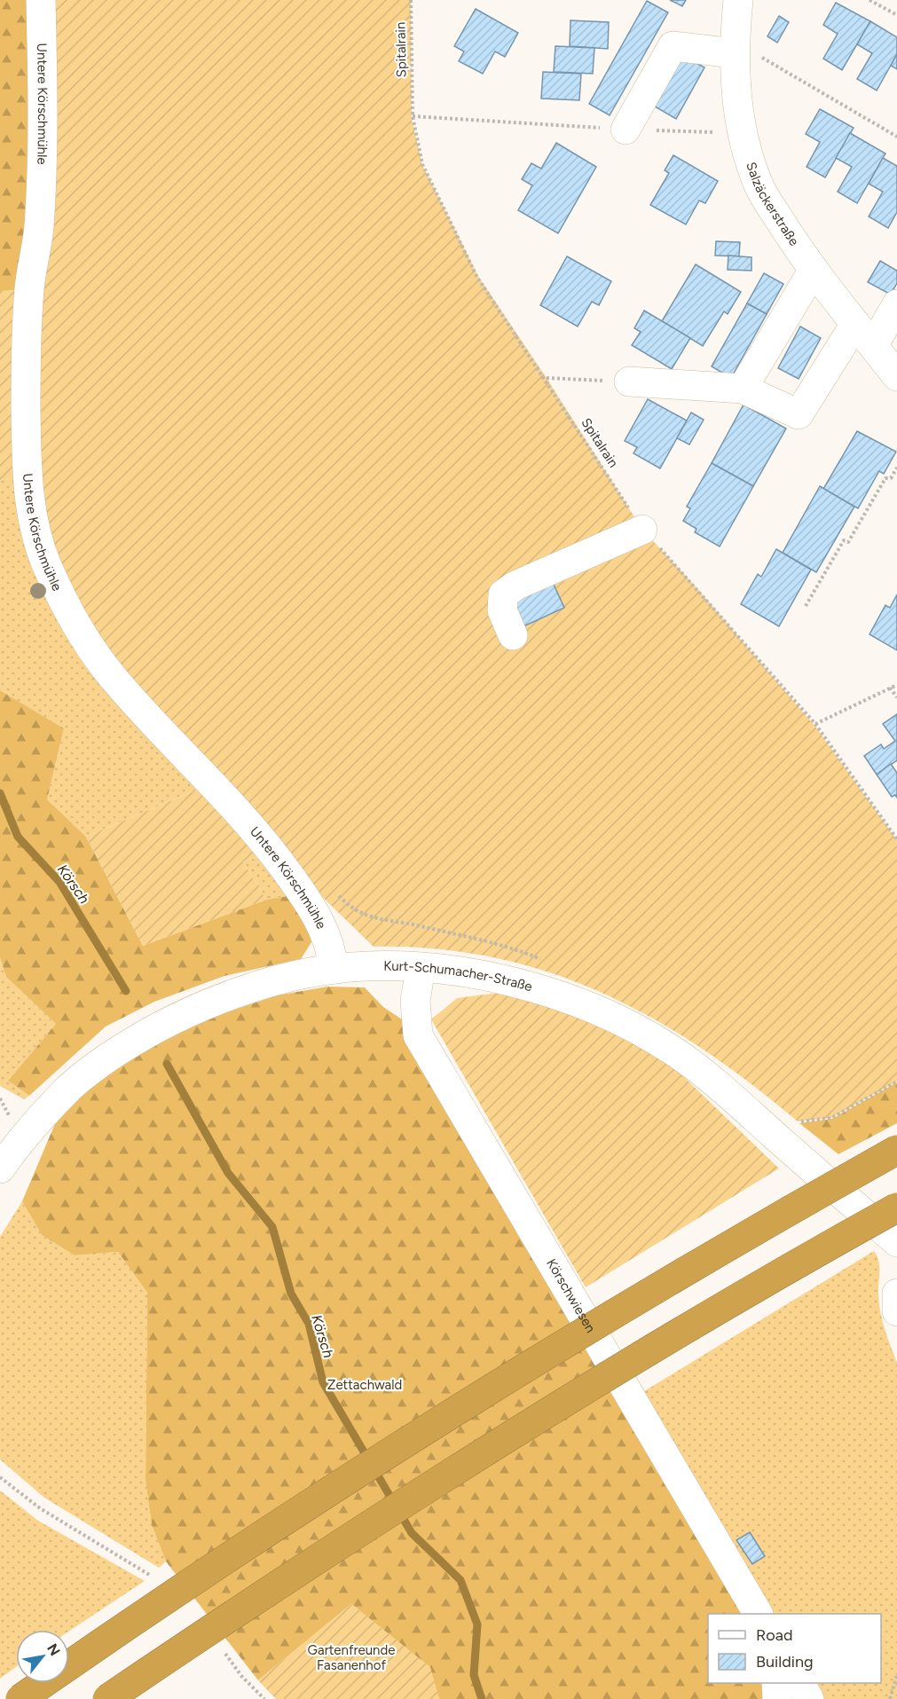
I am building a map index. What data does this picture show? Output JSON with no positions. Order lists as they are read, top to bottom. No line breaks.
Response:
{"streets":{"street":["Untere Körschmühle","Salzäckerstraße","Kurt-Schumacher-Straße","Körschwiesen"],"path":["Spitalrain"]},"crossings":[["Untere Körschmühle","Kurt-Schumacher-Straße"],["Kurt-Schumacher-Straße","Körschwiesen"]],"water":["Körsch"],"parks":["Zettachwald","Gartenfreunde Fasanenhof"],"legend":["Road","Building"],"north":"top right"}
